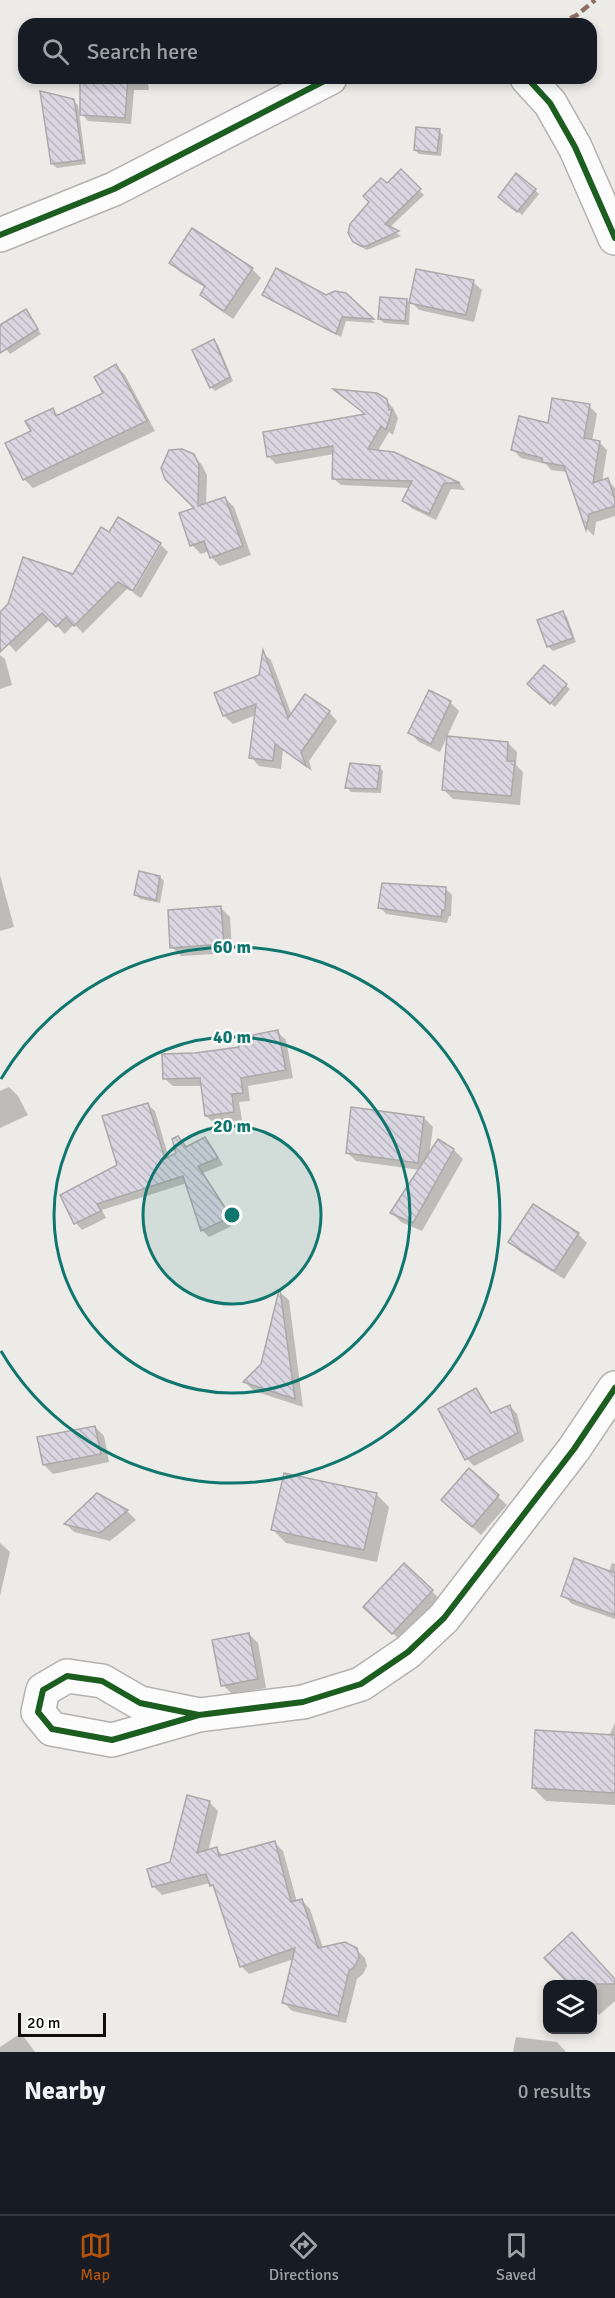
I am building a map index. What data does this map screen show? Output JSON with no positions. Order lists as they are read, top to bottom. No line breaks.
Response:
{"scale_bar":"20 m","page":{"search":"Search here","scale":"20 m","heading":["Nearby","0 results"],"nav":["Map","Directions","Saved"]},"rings":["60 m","40 m","20 m"]}
